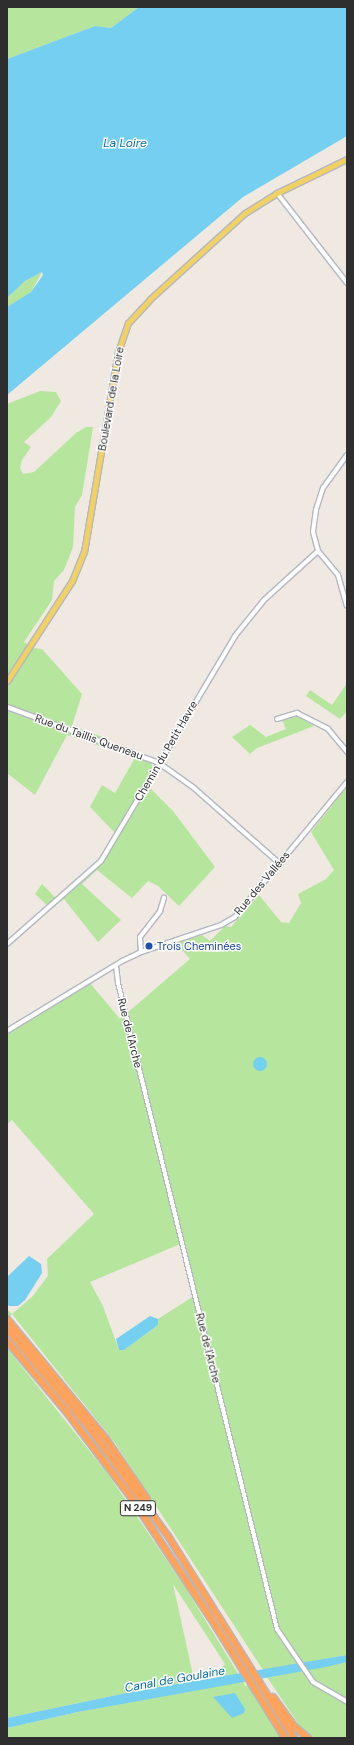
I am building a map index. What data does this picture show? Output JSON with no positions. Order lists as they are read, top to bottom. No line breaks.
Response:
{"streets":{"highway":["N 249"],"main road":["Boulevard de la Loire"],"street":["Rue du Taillis Queneau","Chemin du Petit Havre","Rue des Vallées","Rue de l'Arche"]},"crossings":[["Rue du Taillis Queneau","Chemin du Petit Havre"],["Rue du Taillis Queneau","Rue des Vallées"],["Rue des Vallées","Rue de l'Arche"]],"water":["La Loire","Canal de Goulaine"],"places":["Trois Cheminées"]}
